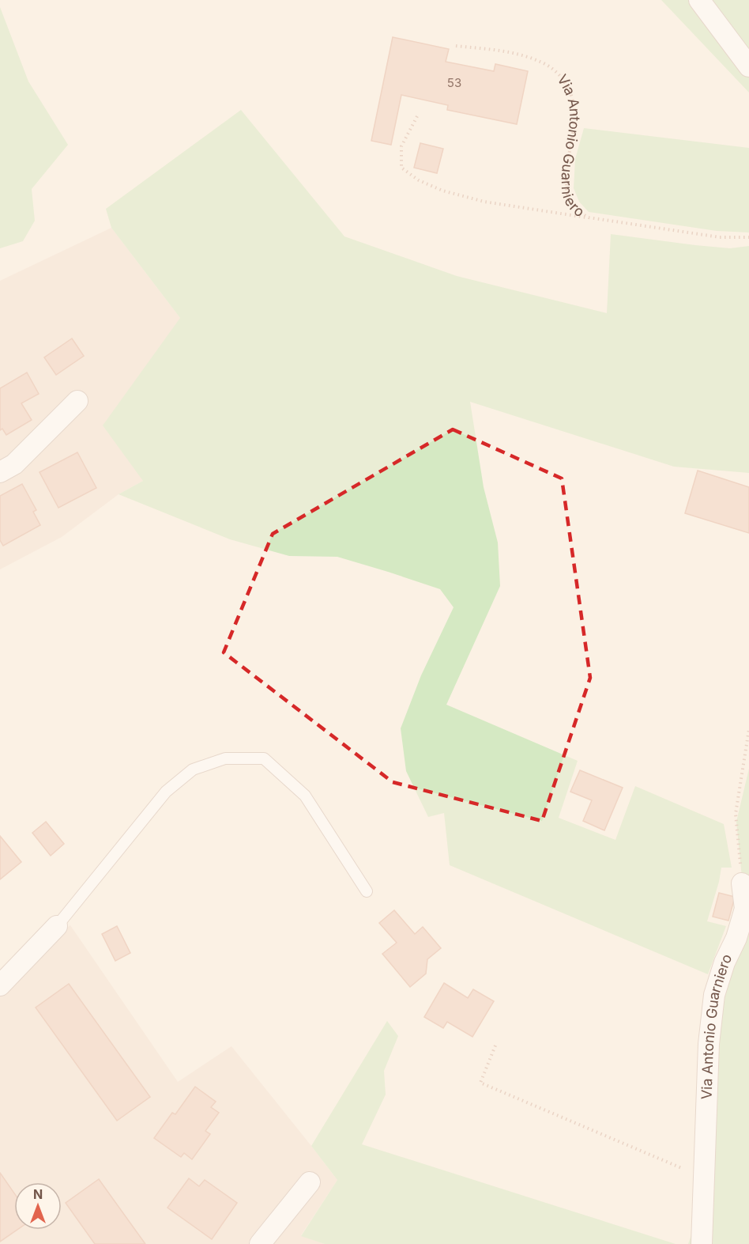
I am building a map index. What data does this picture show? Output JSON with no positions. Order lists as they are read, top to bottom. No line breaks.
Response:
{"streets":{"street":["Via Antonio Guarniero"]},"house_numbers":["53"],"north":"top"}
